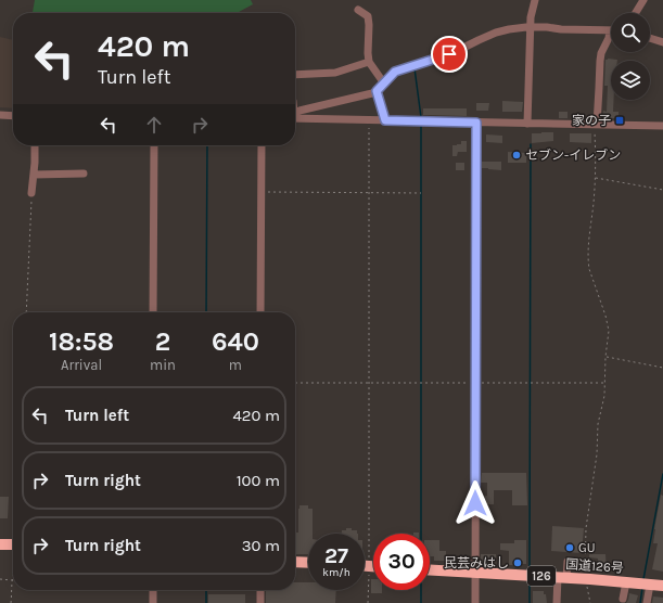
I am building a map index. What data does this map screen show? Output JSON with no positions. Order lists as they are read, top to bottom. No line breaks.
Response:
{"streets":{"highway":["国道126号","126"]},"places":{"transit":["家の子"],"other":["セブン-イレブン","GU","民芸みはし"]},"page":{"turn":["420 m","Turn left"],"eta":["18:58","Arrival","2","min","640","m"],"list":[{"name":"Turn left","value":"420 m"},{"name":"Turn right","value":"100 m"},{"name":"Turn right","value":"30 m"}],"speed":"27 km/h","limit":"30"}}
